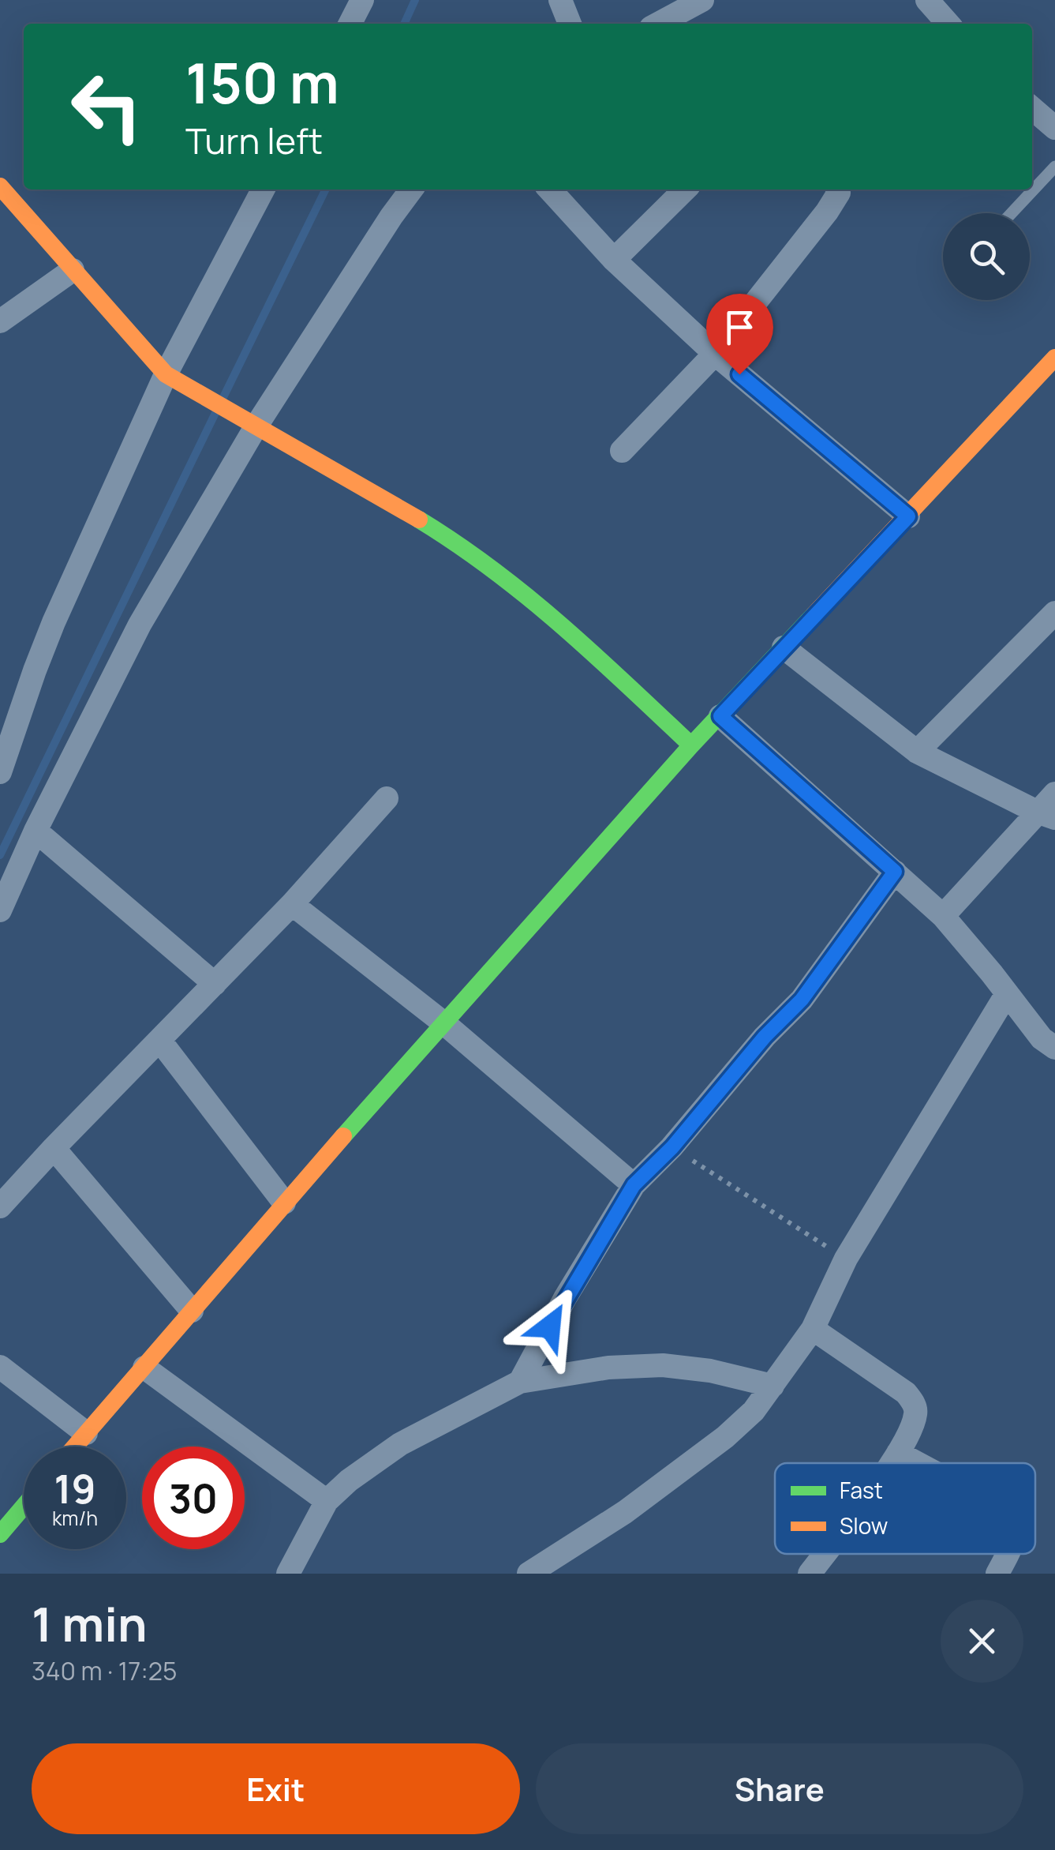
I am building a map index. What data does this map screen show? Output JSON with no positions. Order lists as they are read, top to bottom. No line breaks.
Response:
{"legend":["Fast","Slow"],"page":{"turn":["150 m","Turn left"],"speed":"19 km/h","limit":"30","heading":["1 min","340 m · 17:25"],"buttons":["Exit","Share"]}}
